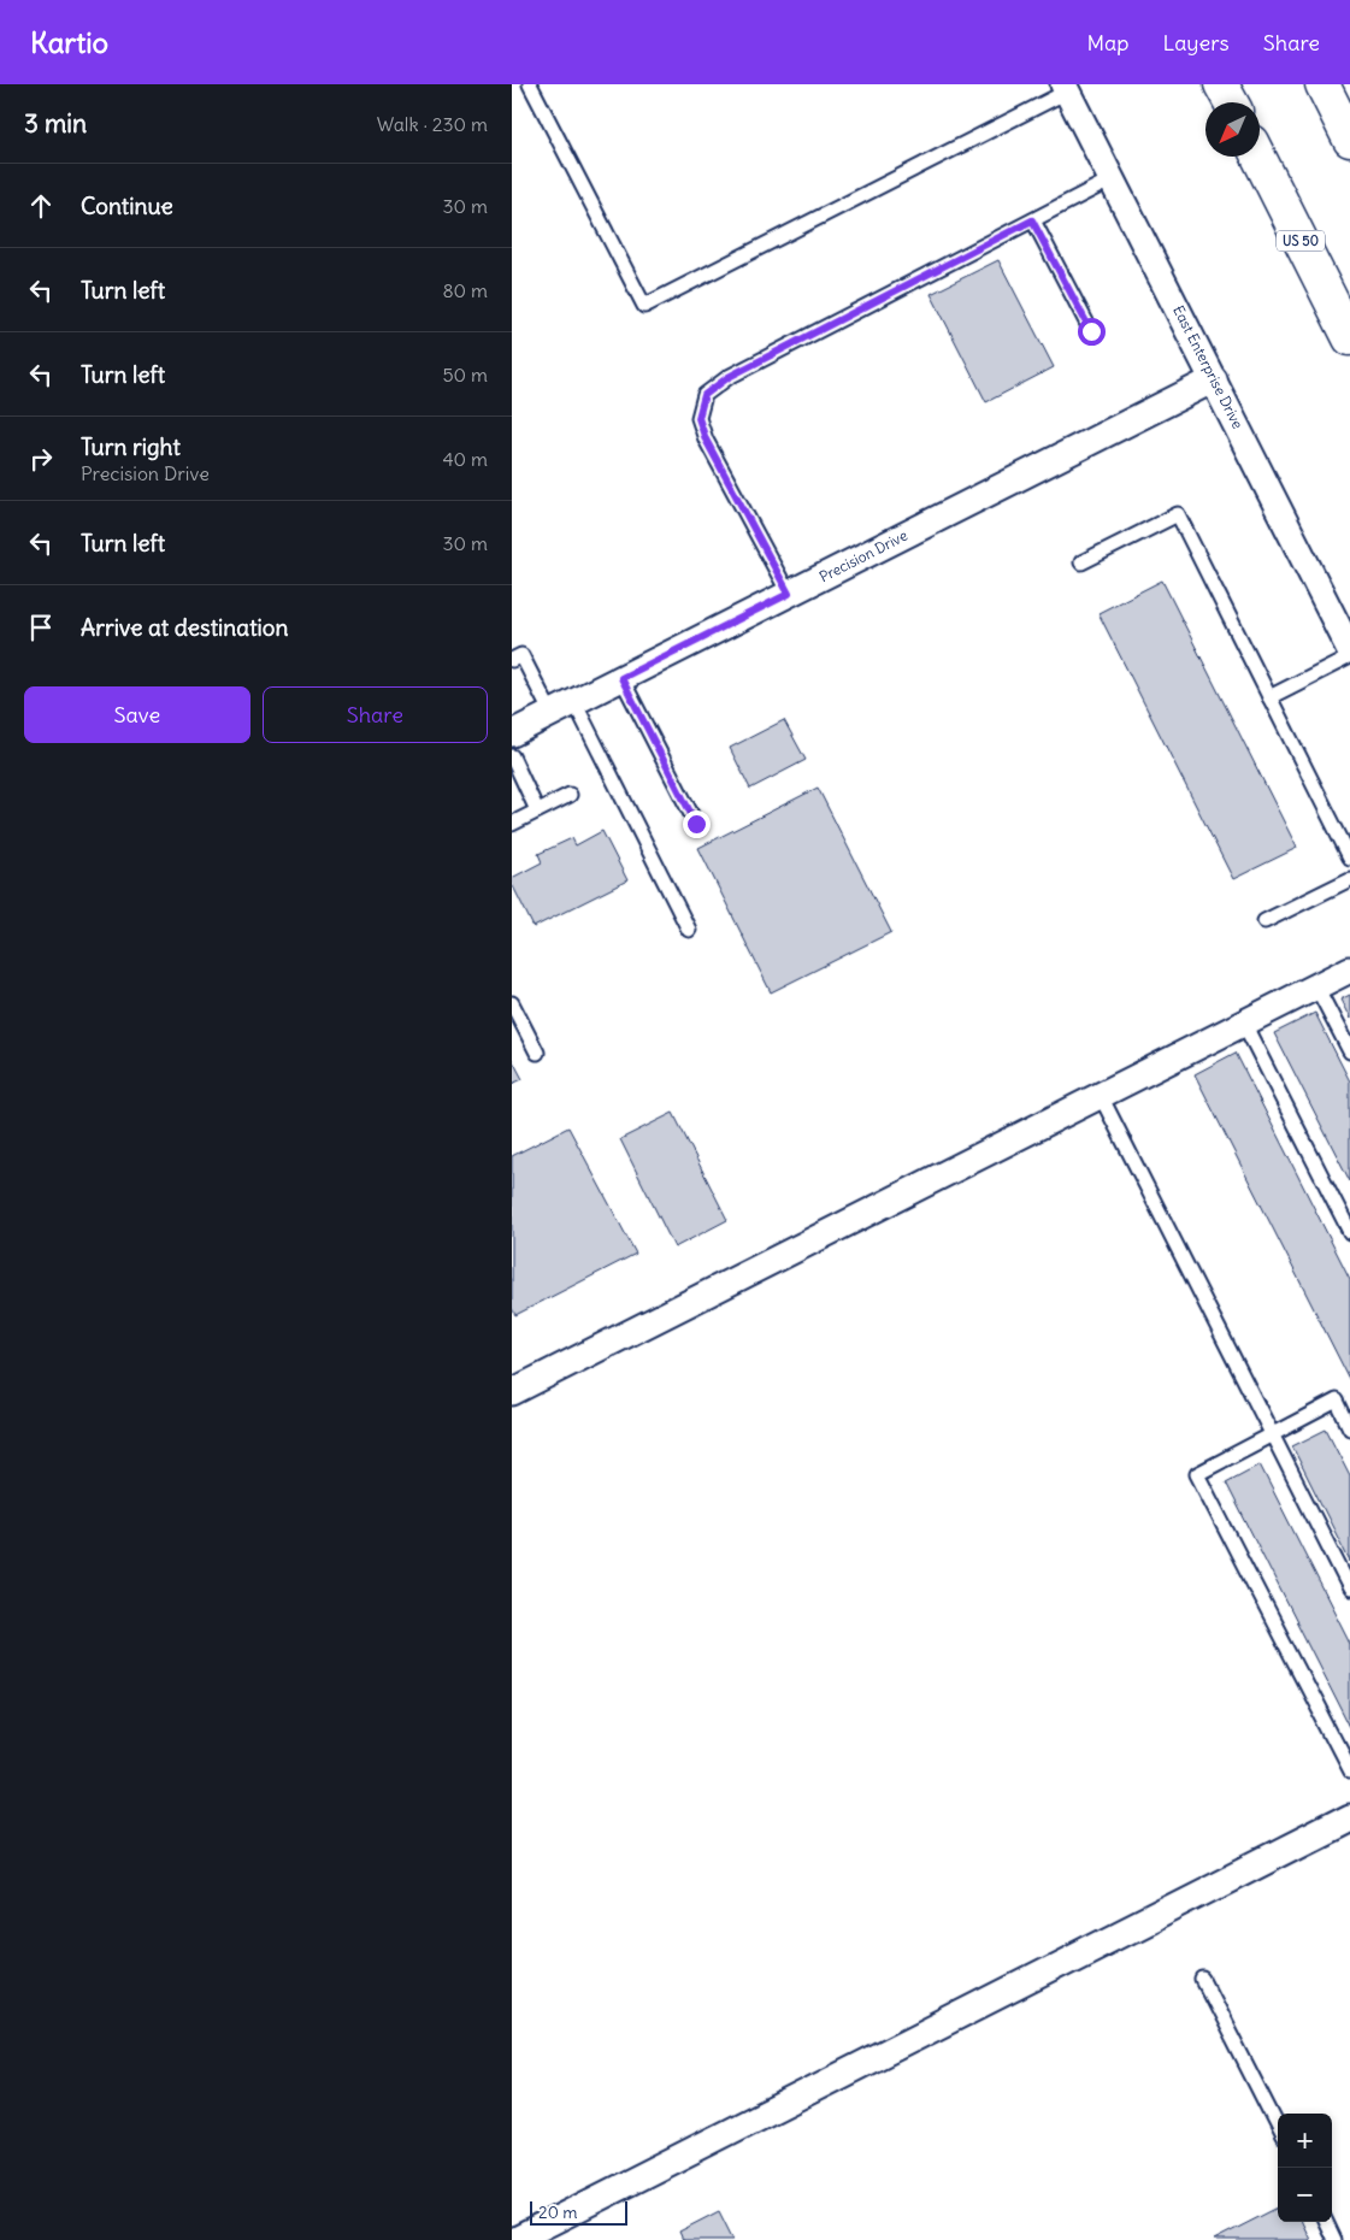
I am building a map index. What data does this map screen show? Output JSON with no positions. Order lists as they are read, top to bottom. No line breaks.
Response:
{"streets":{"highway":["US 50"],"street":["East Enterprise Drive","Precision Drive"]},"crossings":[["East Enterprise Drive","Precision Drive"]],"scale_bar":"20 m","north":"bottom left","page":{"header":"Kartio","nav":["Map","Layers","Share"],"heading":["3 min","Walk · 230 m"],"list":[["Continue","30 m"],["Turn left","80 m"],["Turn left","50 m"],["Turn right","Precision Drive","40 m"],["Turn left","30 m"],"Arrive at destination"],"buttons":["Save","Share"],"map_buttons":["+","−"],"scale":"20 m"}}
